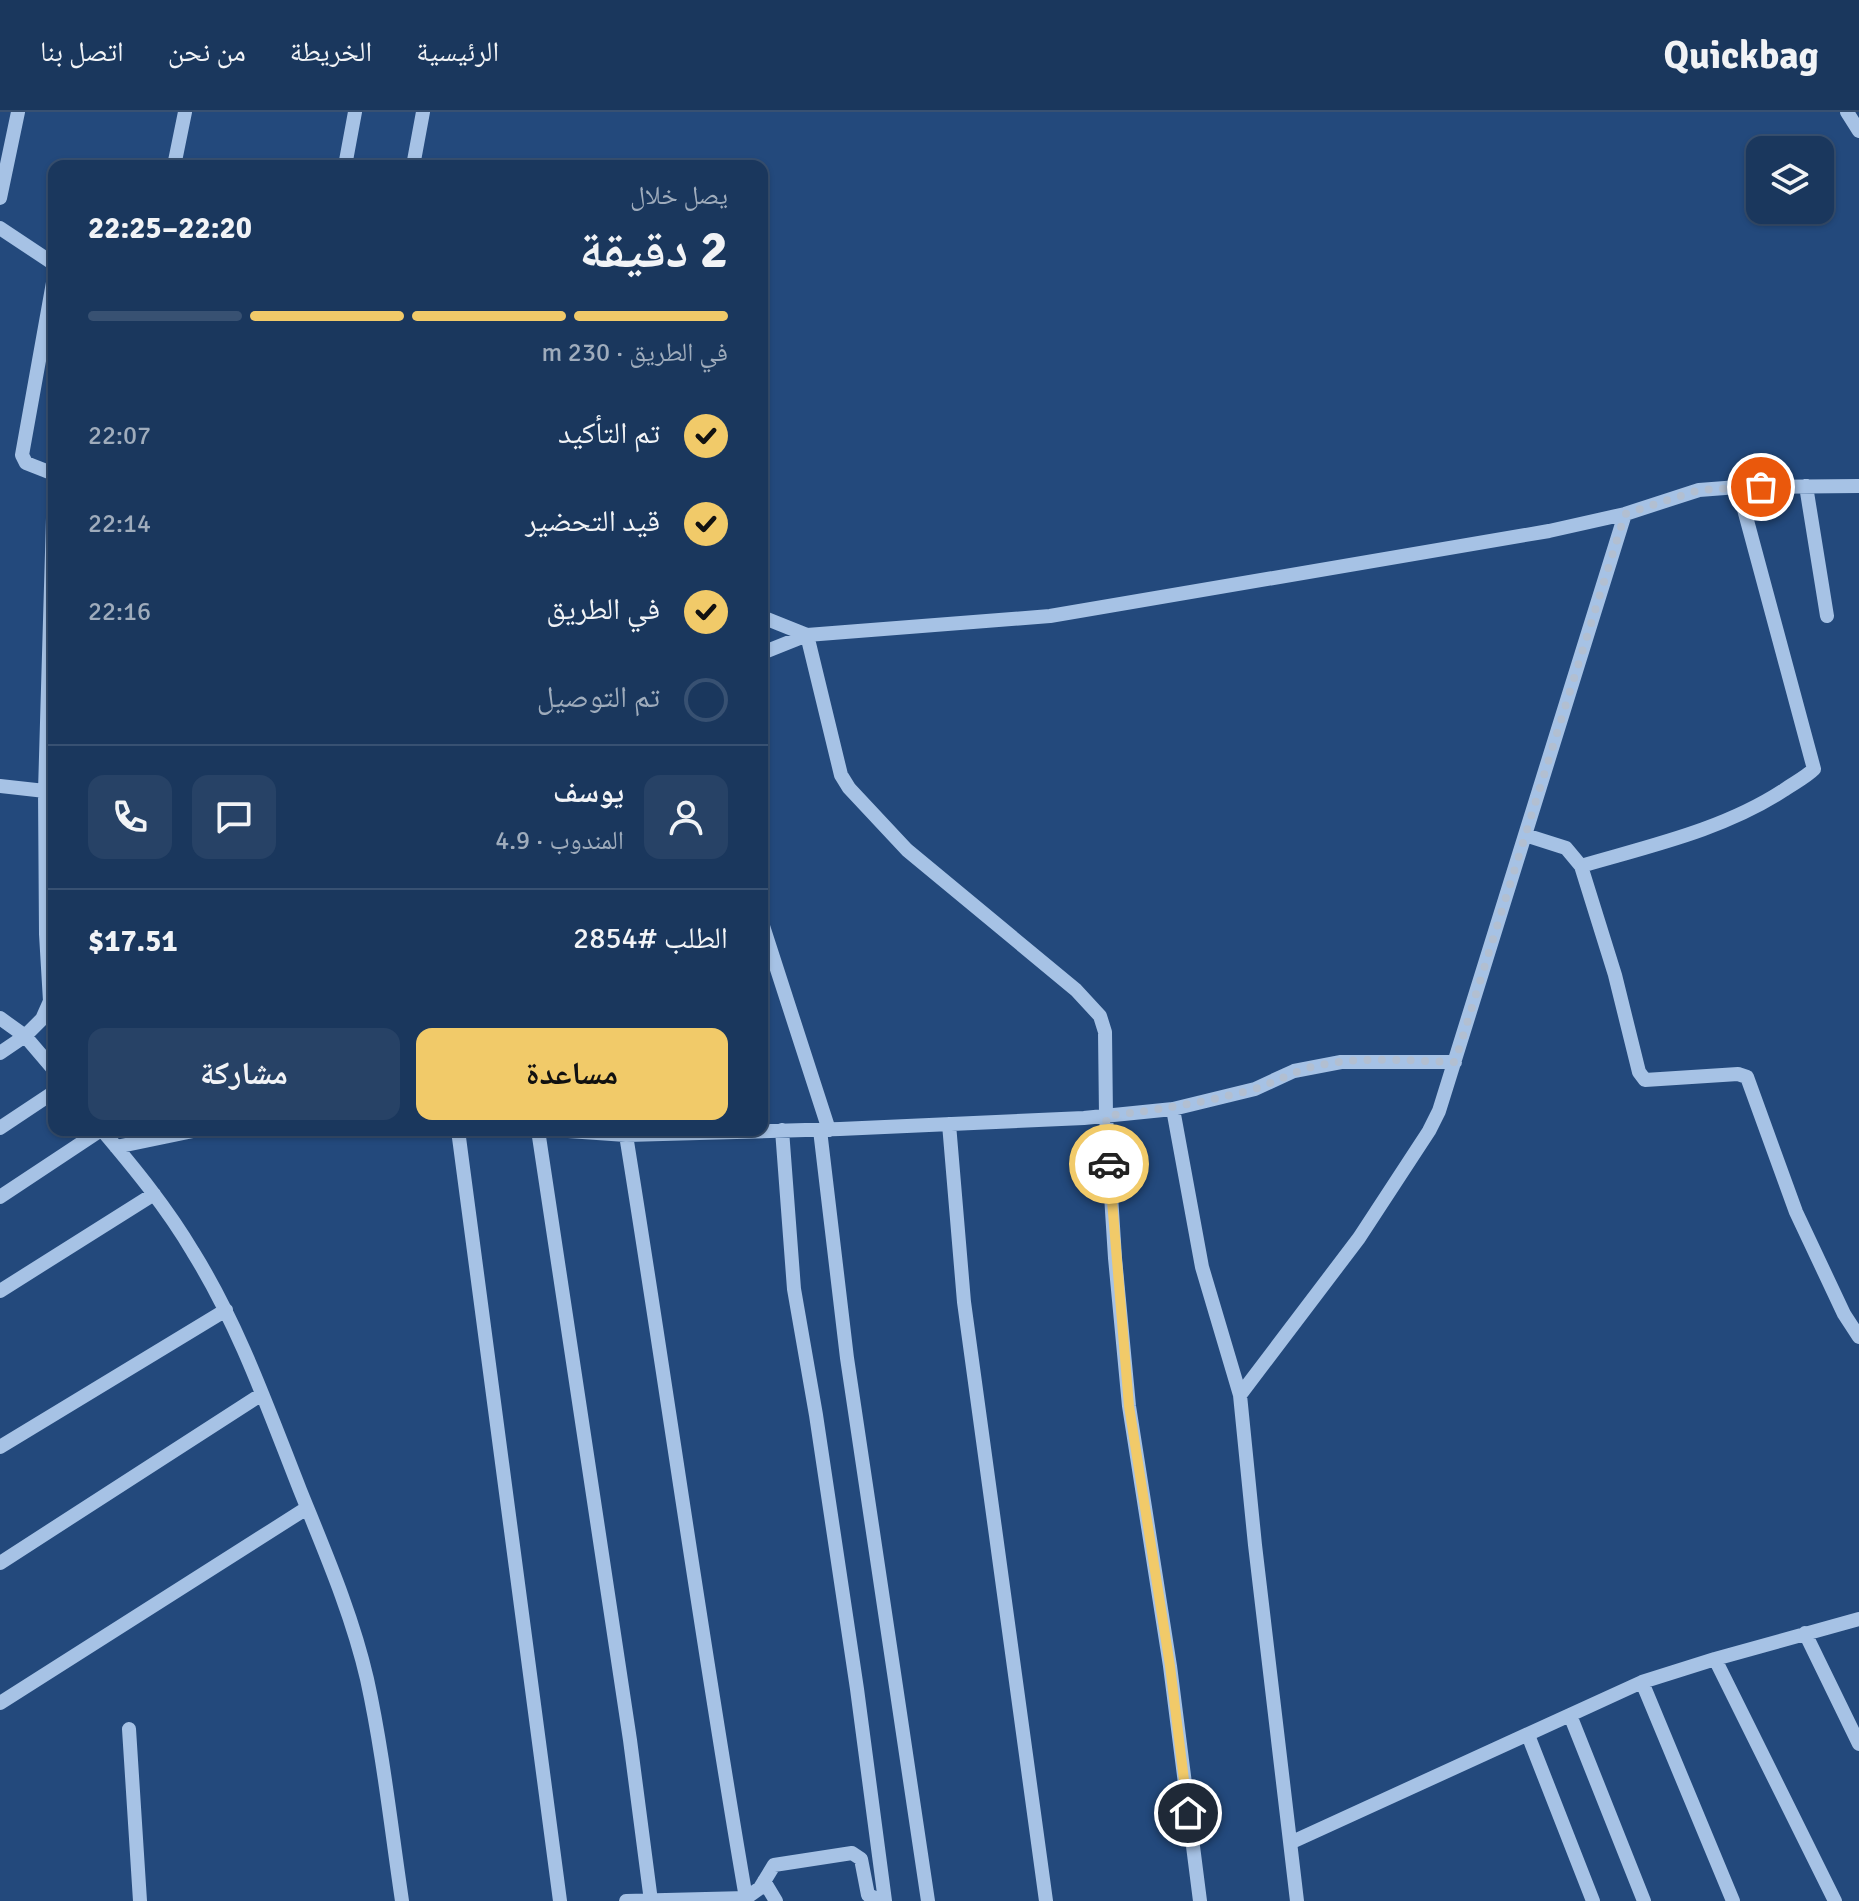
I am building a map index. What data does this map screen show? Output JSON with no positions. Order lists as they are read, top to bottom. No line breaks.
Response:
{"page":{"header":"Quickbag","nav":["الرئيسية","الخريطة","من نحن","اتصل بنا"],"heading":["2 دقيقة","يصل خلال","22:20–22:25"],"panel":["يوسف","المندوب · 4.9","الطلب #2854","$17.51"],"bar":"في الطريق · 230 m","list":[["تم التأكيد","22:07"],["قيد التحضير","22:14"],["في الطريق","22:16"],"تم التوصيل"],"buttons":["مساعدة","مشاركة"]}}
